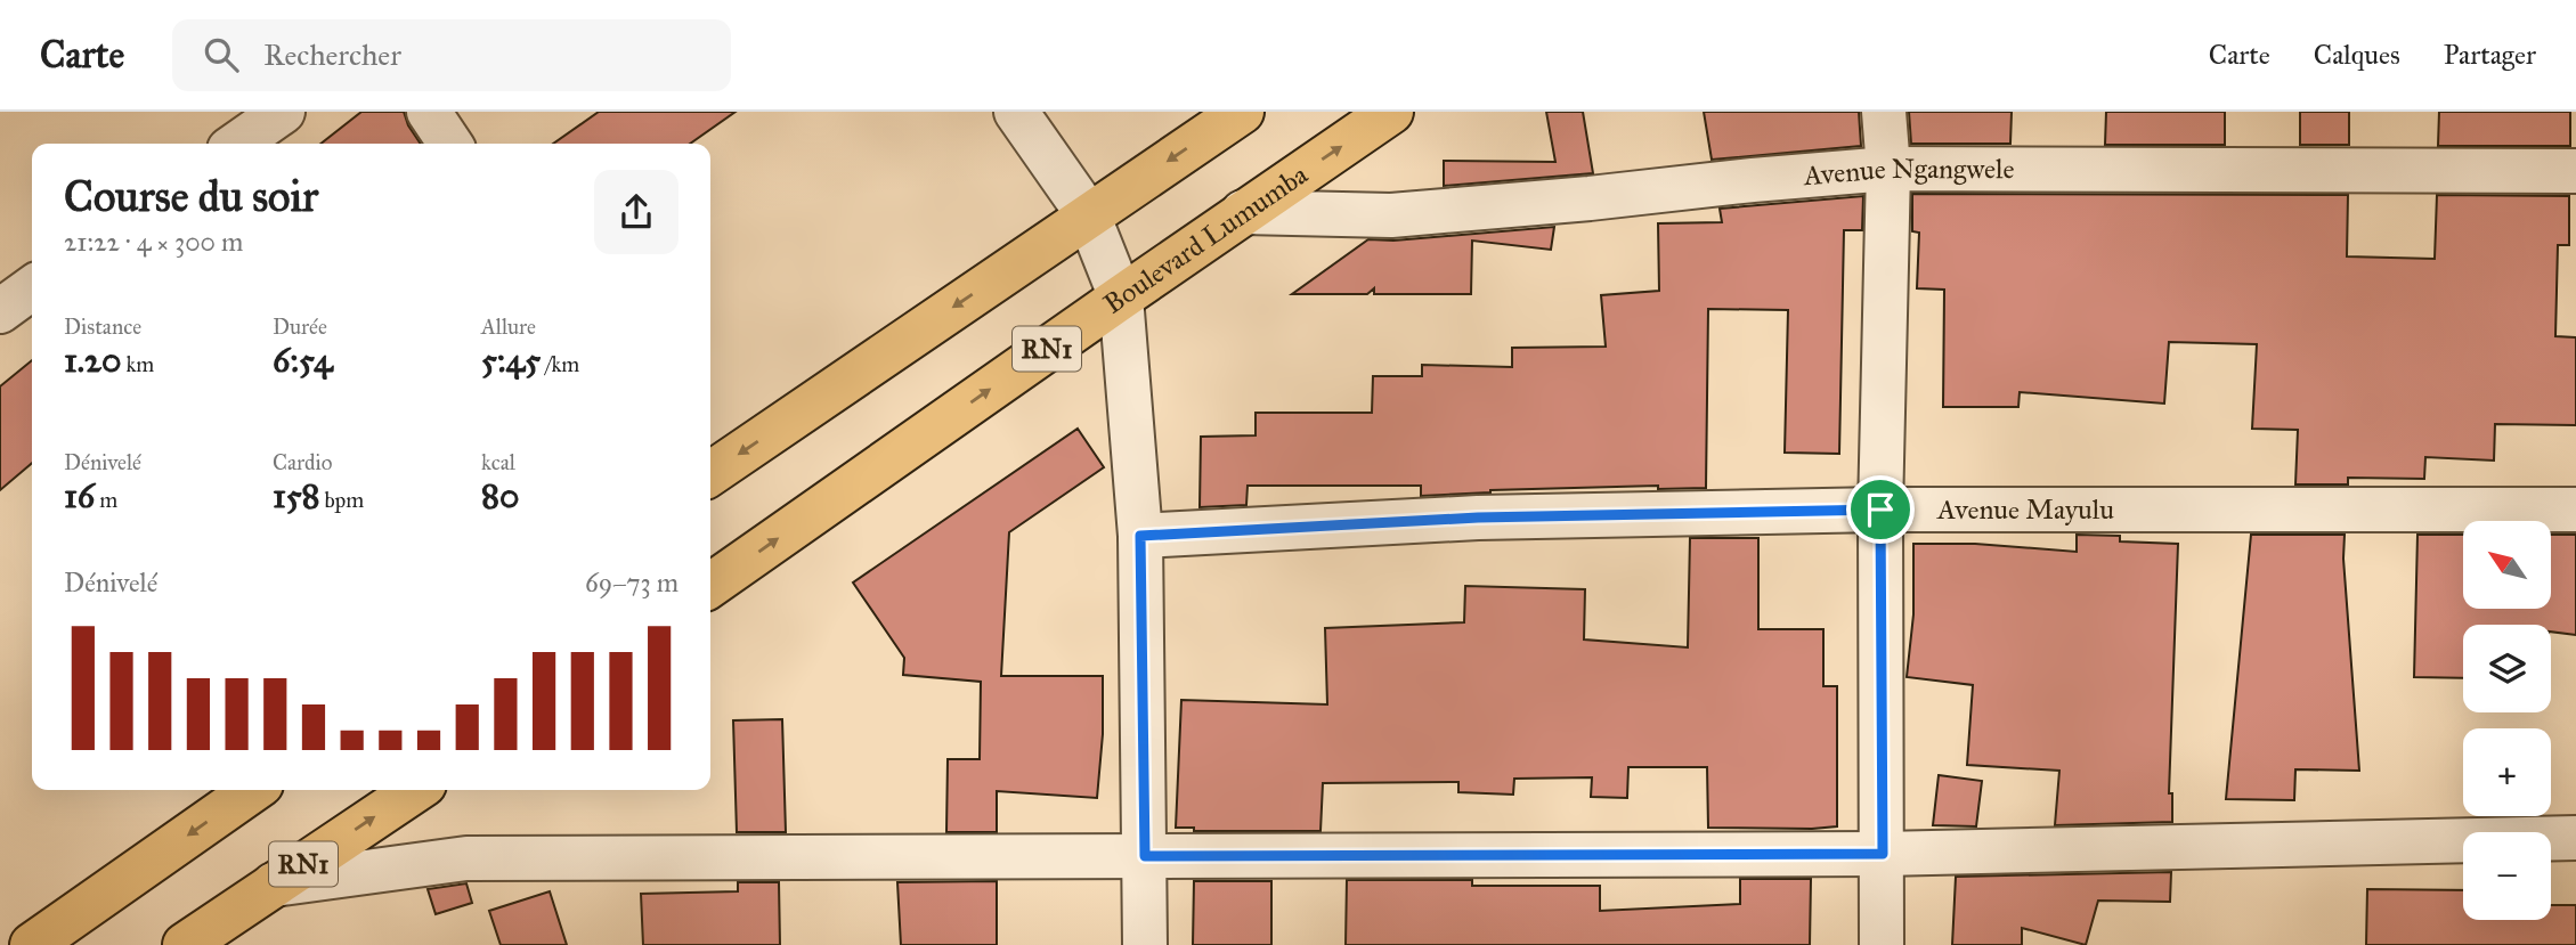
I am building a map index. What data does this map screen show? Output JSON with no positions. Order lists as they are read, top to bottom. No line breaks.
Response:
{"streets":{"highway":["Boulevard Lumumba","RN1"],"street":["Avenue Ngangwele","Avenue Mayulu"]},"crossings":[["Avenue Ngangwele","Boulevard Lumumba"]],"north":"top left","page":{"header":"Carte","search":"Rechercher","nav":["Carte","Calques","Partager"],"heading":["Course du soir","21:22 · 4 × 300 m"],"stats":[["Distance","1.20 km"],["Durée","6:54"],["Allure","5:45 /km"],["Dénivelé","16 m"],["Cardio","158 bpm"],["kcal","80"]],"map_buttons":["+","−"],"chart":["Dénivelé","69–73 m"]}}
